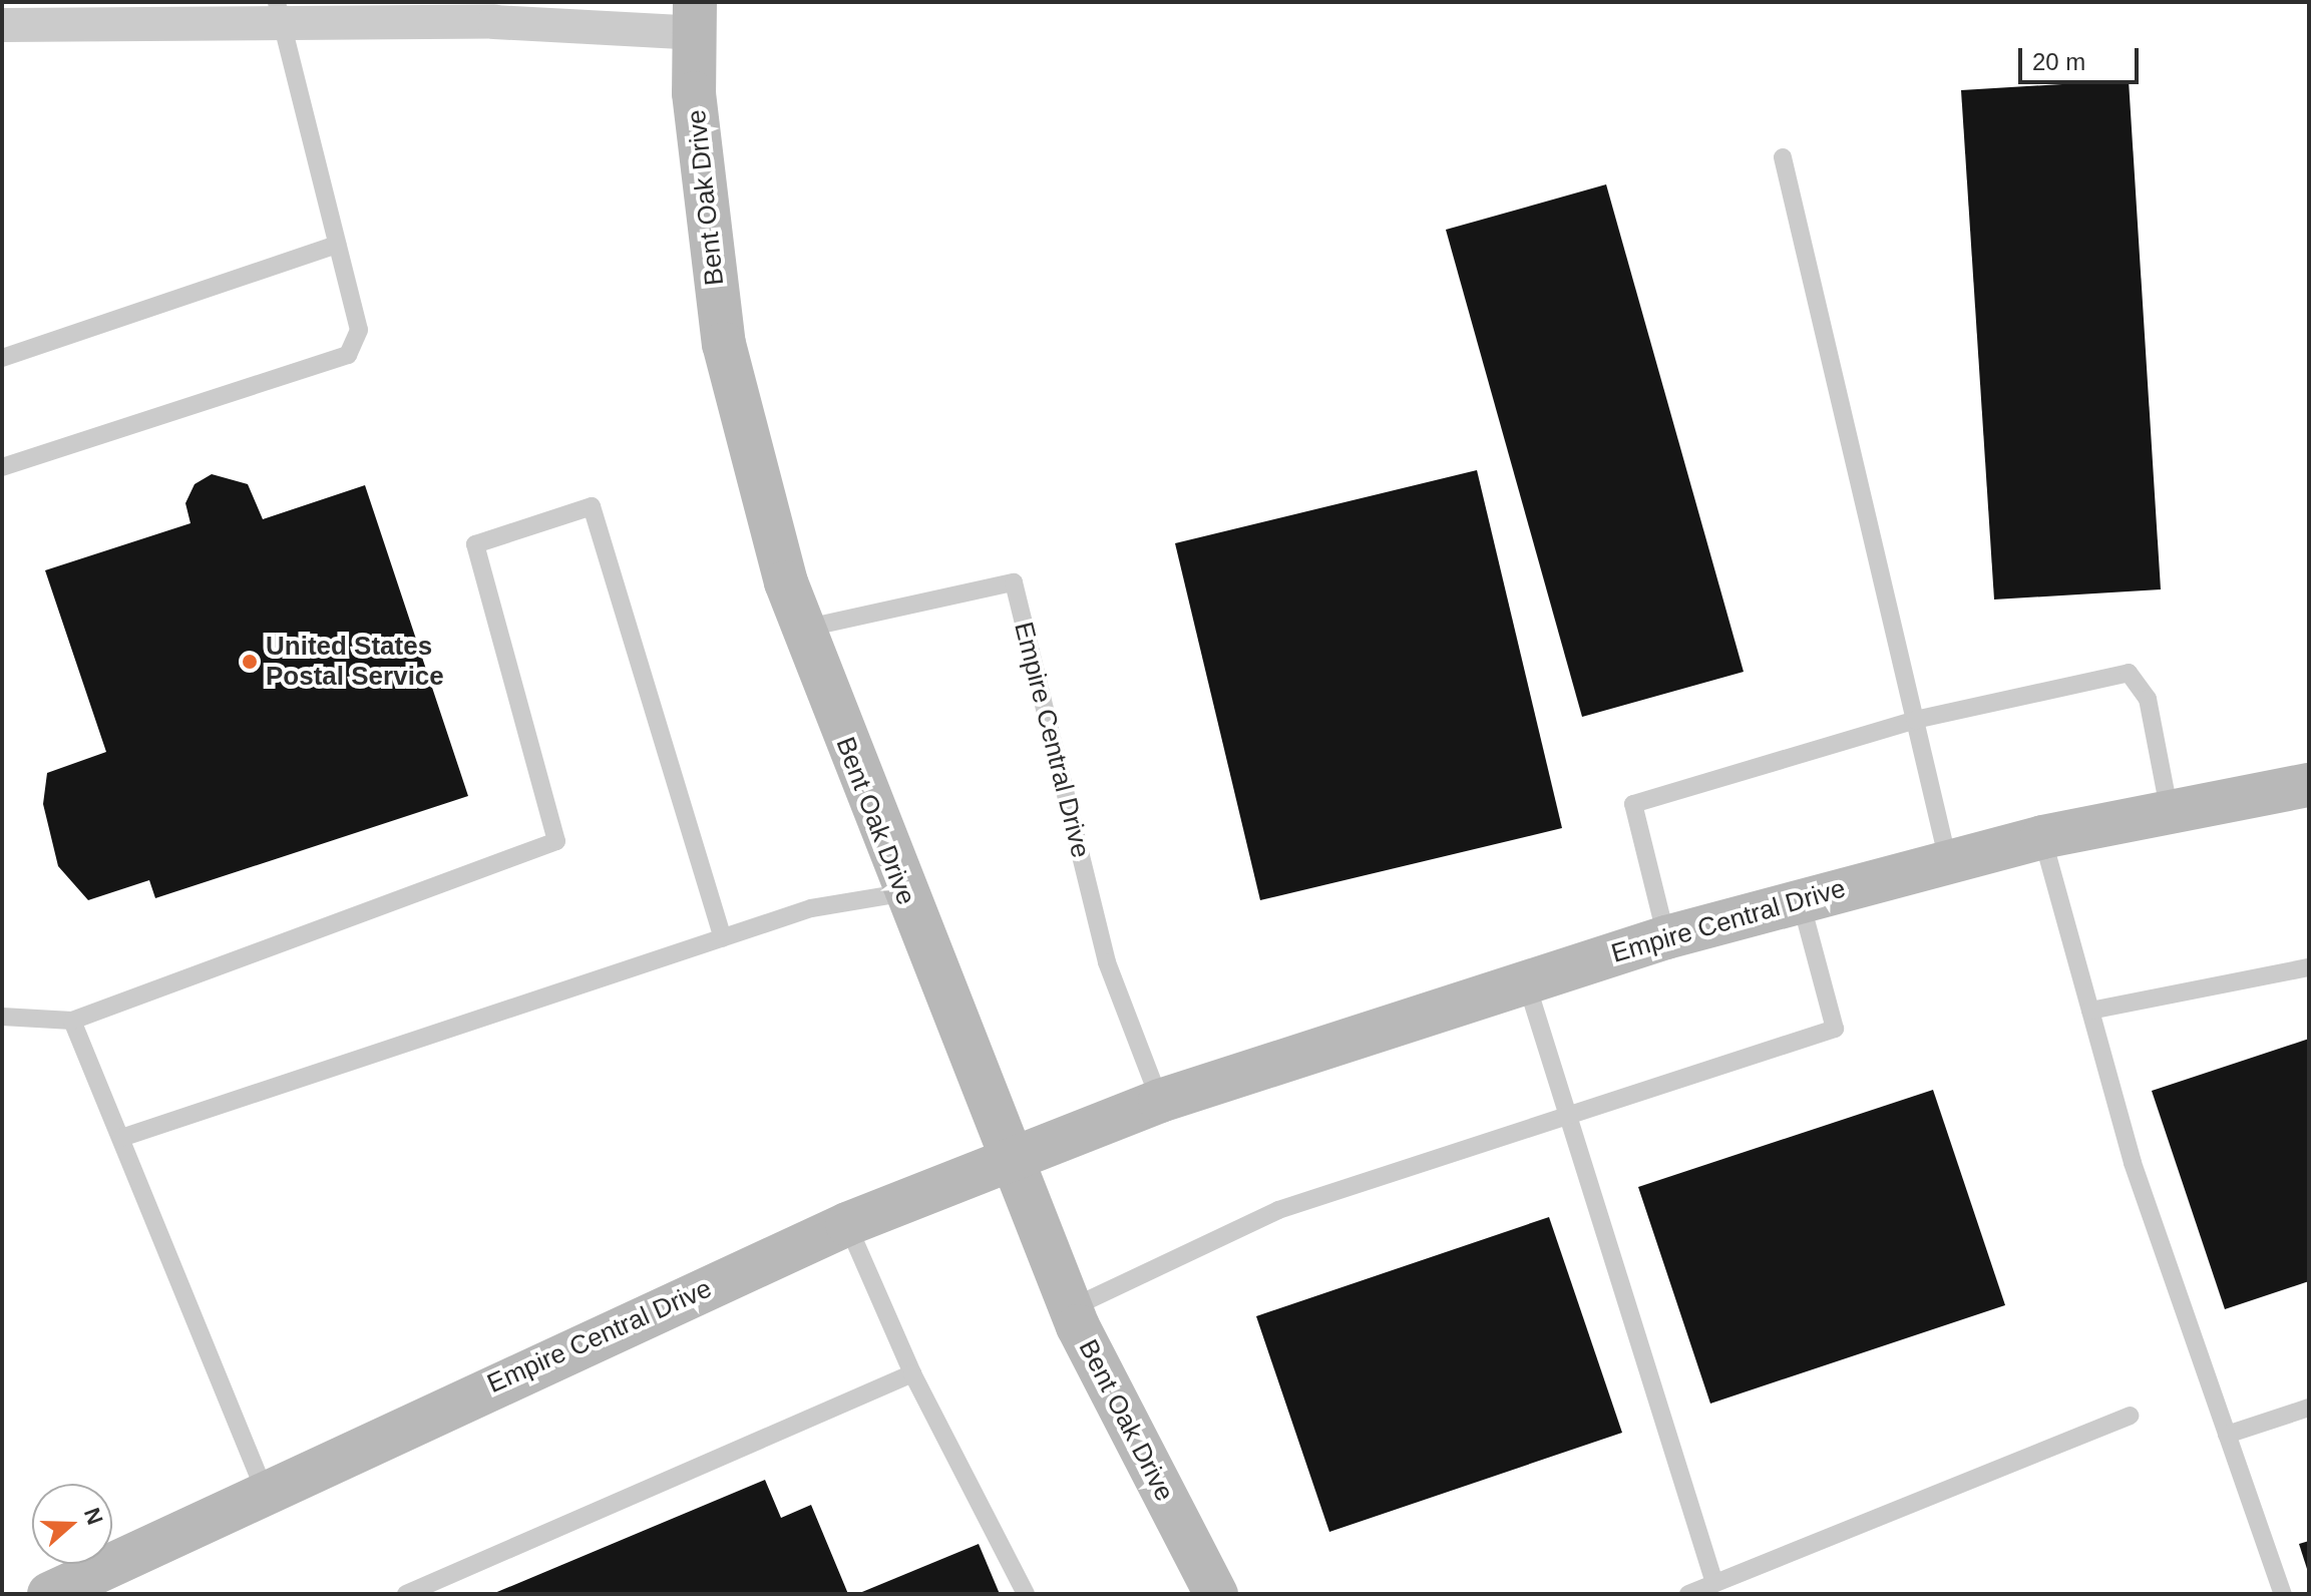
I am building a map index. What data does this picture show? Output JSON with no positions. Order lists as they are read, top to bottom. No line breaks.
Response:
{"streets":{"street":["Bent Oak Drive","Empire Central Drive"]},"crossings":[["Bent Oak Drive","Empire Central Drive"]],"places":["United States Postal Service"],"scale_bar":"20 m","north":"right"}
